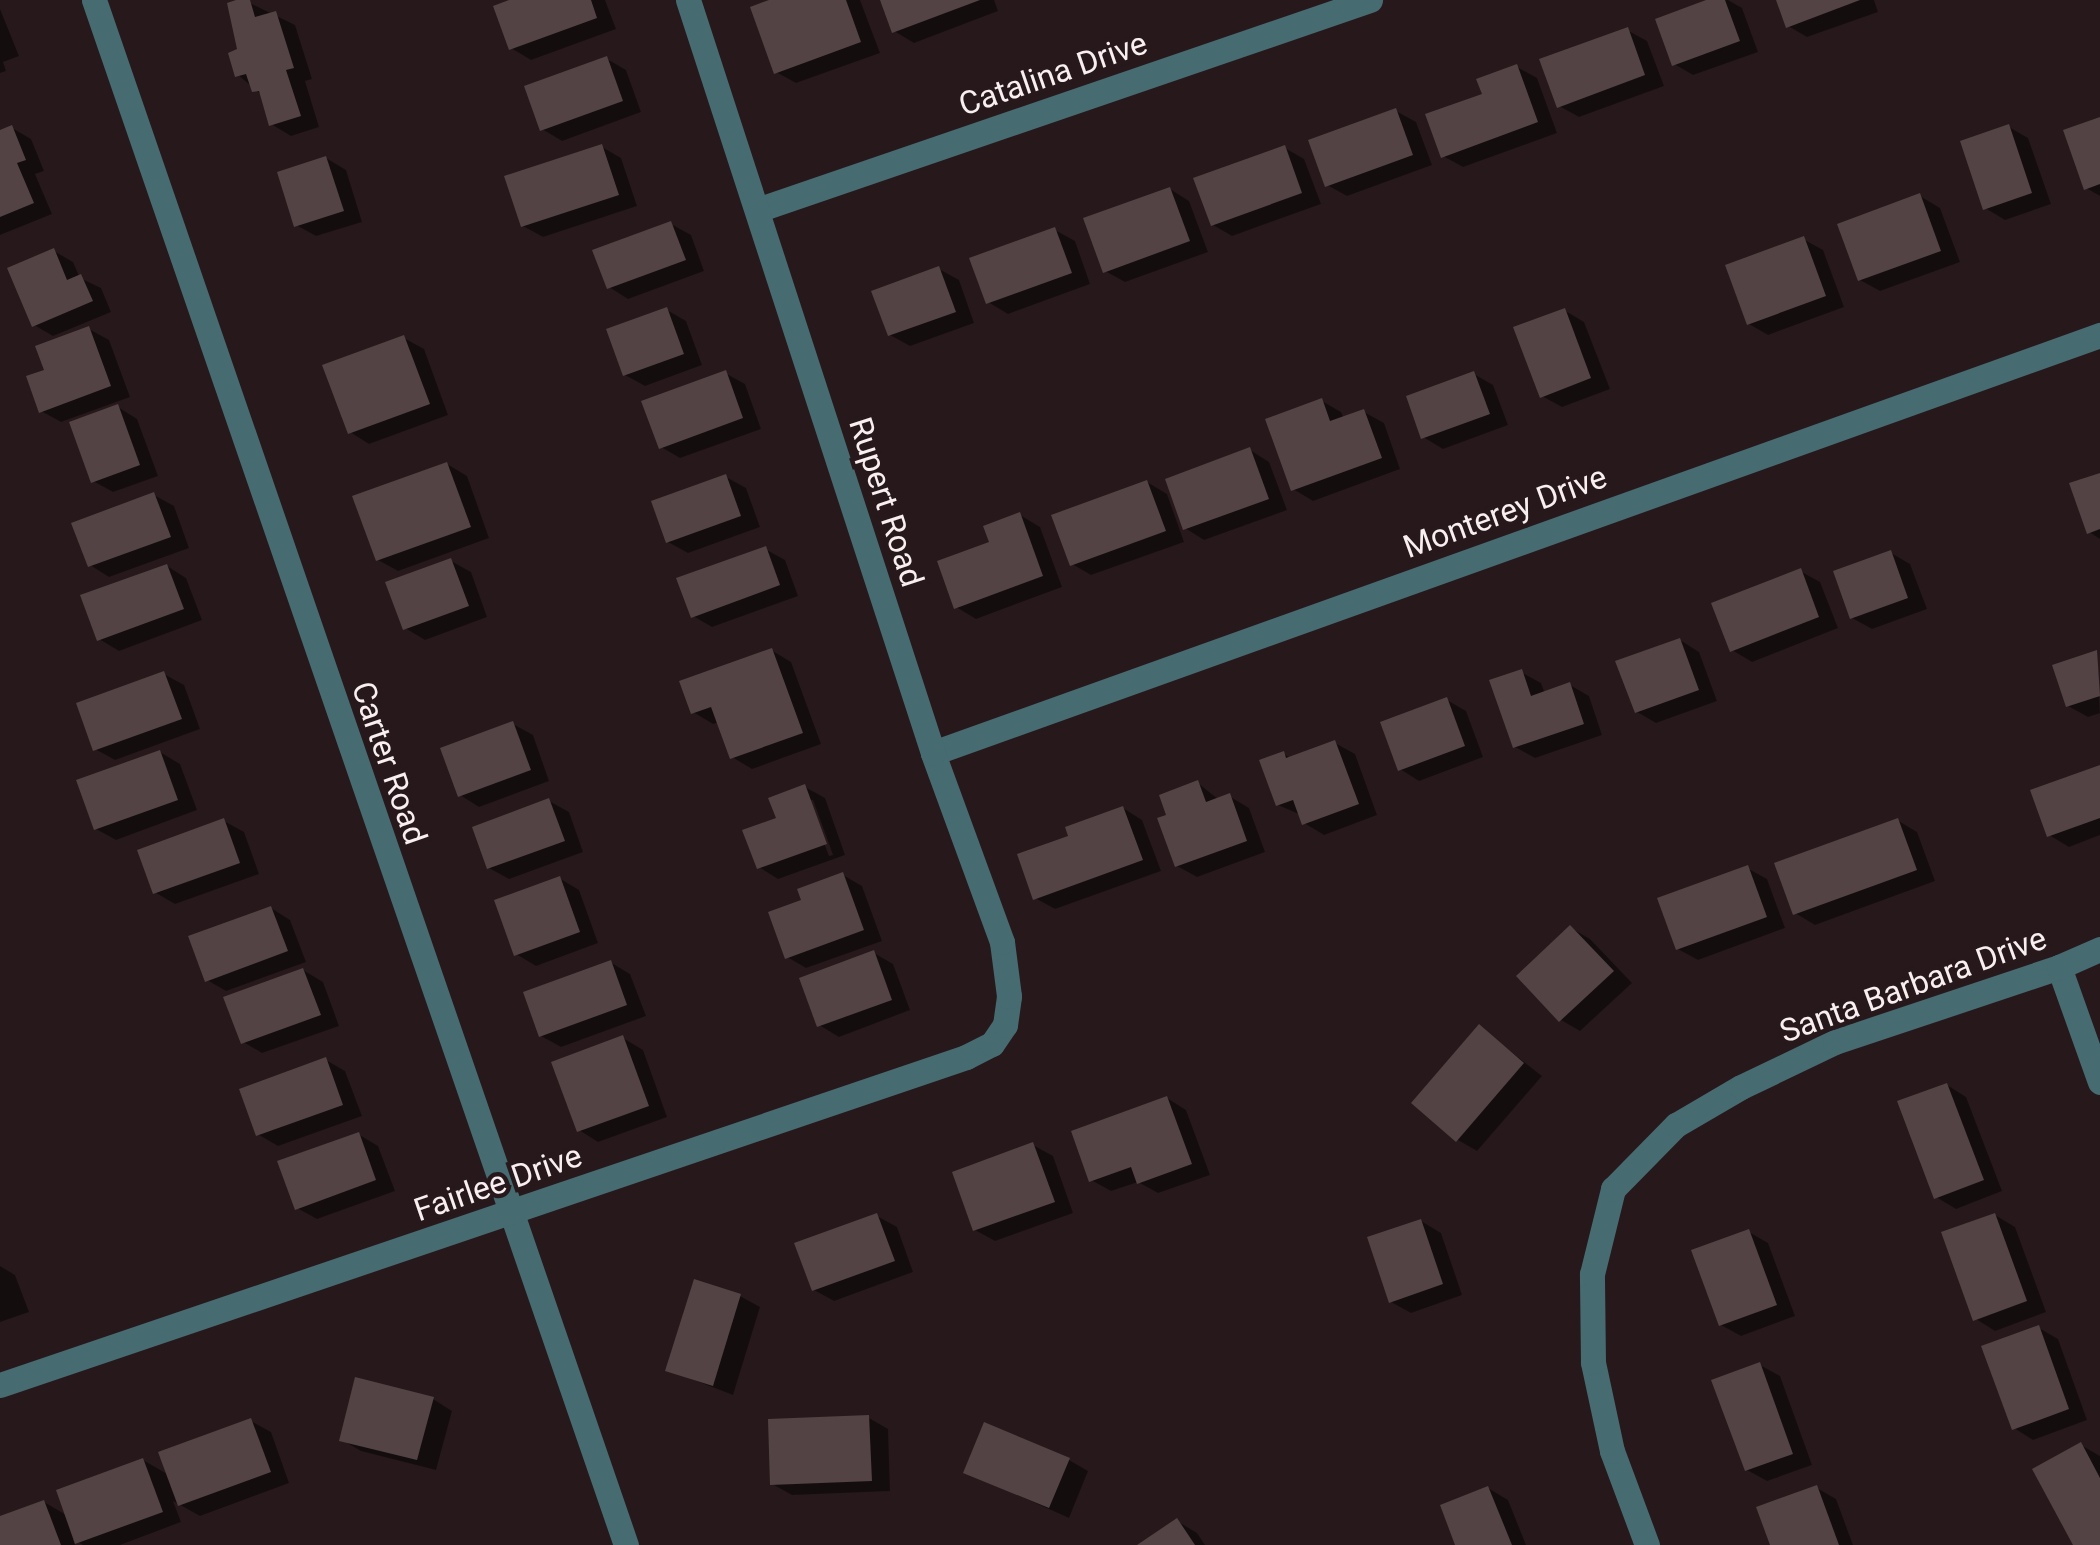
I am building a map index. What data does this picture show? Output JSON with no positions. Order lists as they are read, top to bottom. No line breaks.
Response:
{"streets":{"street":["Catalina Drive","Rupert Road","Monterey Drive","Carter Road","Santa Barbara Drive","Fairlee Drive"]},"crossings":[["Catalina Drive","Rupert Road"],["Rupert Road","Monterey Drive"],["Rupert Road","Fairlee Drive"],["Carter Road","Fairlee Drive"]]}
